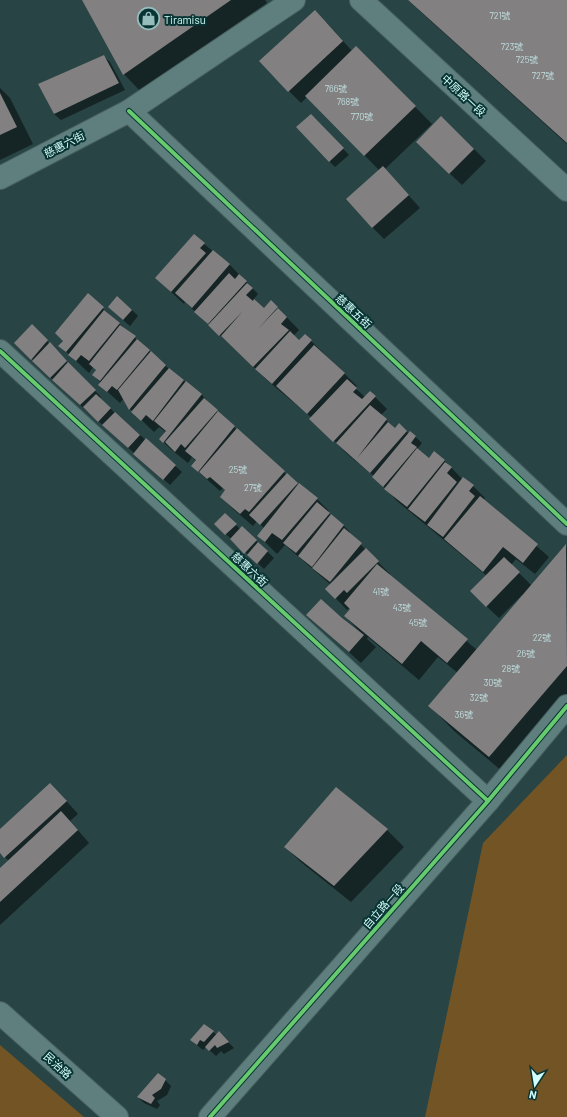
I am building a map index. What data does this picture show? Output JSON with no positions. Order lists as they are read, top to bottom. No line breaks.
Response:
{"streets":{"street":["中原路一段","慈惠六街","慈惠五街","自立路一段","民治路"]},"crossings":[["慈惠六街","慈惠五街"],["慈惠六街","自立路一段"]],"places":{"shop":["Tiramisu"]},"house_numbers":["721號","723號","725號","727號","766號","768號","770號","25號","27號","41號","43號","45號","22號","26號","28號","30號","32號","36號"],"north":"bottom"}
